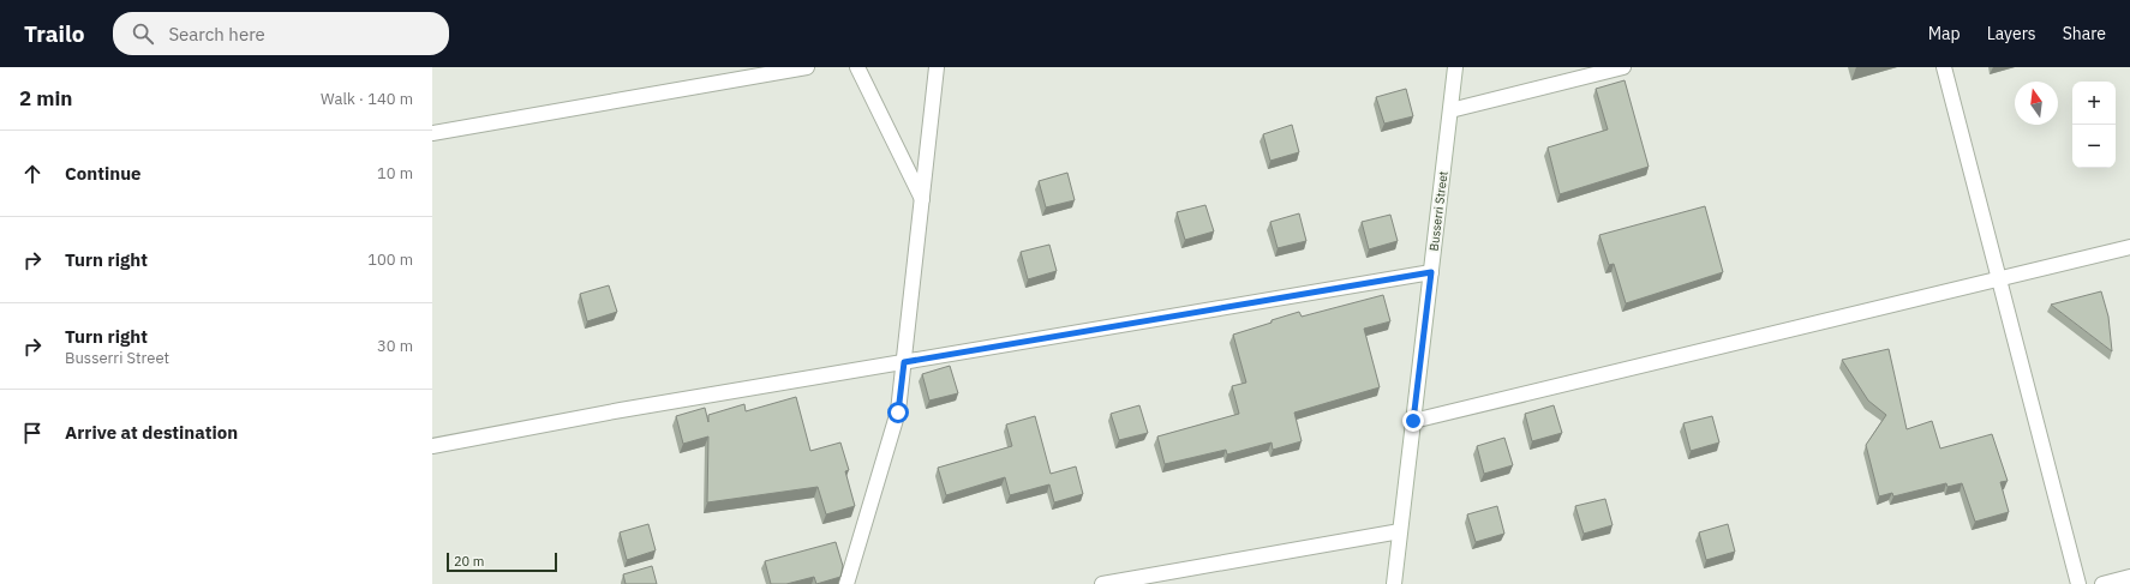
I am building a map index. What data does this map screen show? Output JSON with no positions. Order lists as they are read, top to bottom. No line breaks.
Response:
{"streets":{"street":["Busserri Street"]},"scale_bar":"20 m","north":"top","page":{"header":"Trailo","search":"Search here","nav":["Map","Layers","Share"],"heading":["2 min","Walk · 140 m"],"map_buttons":["+","−"],"list":[["Continue","10 m"],["Turn right","100 m"],["Turn right","Busserri Street","30 m"],"Arrive at destination"],"scale":"20 m"}}
